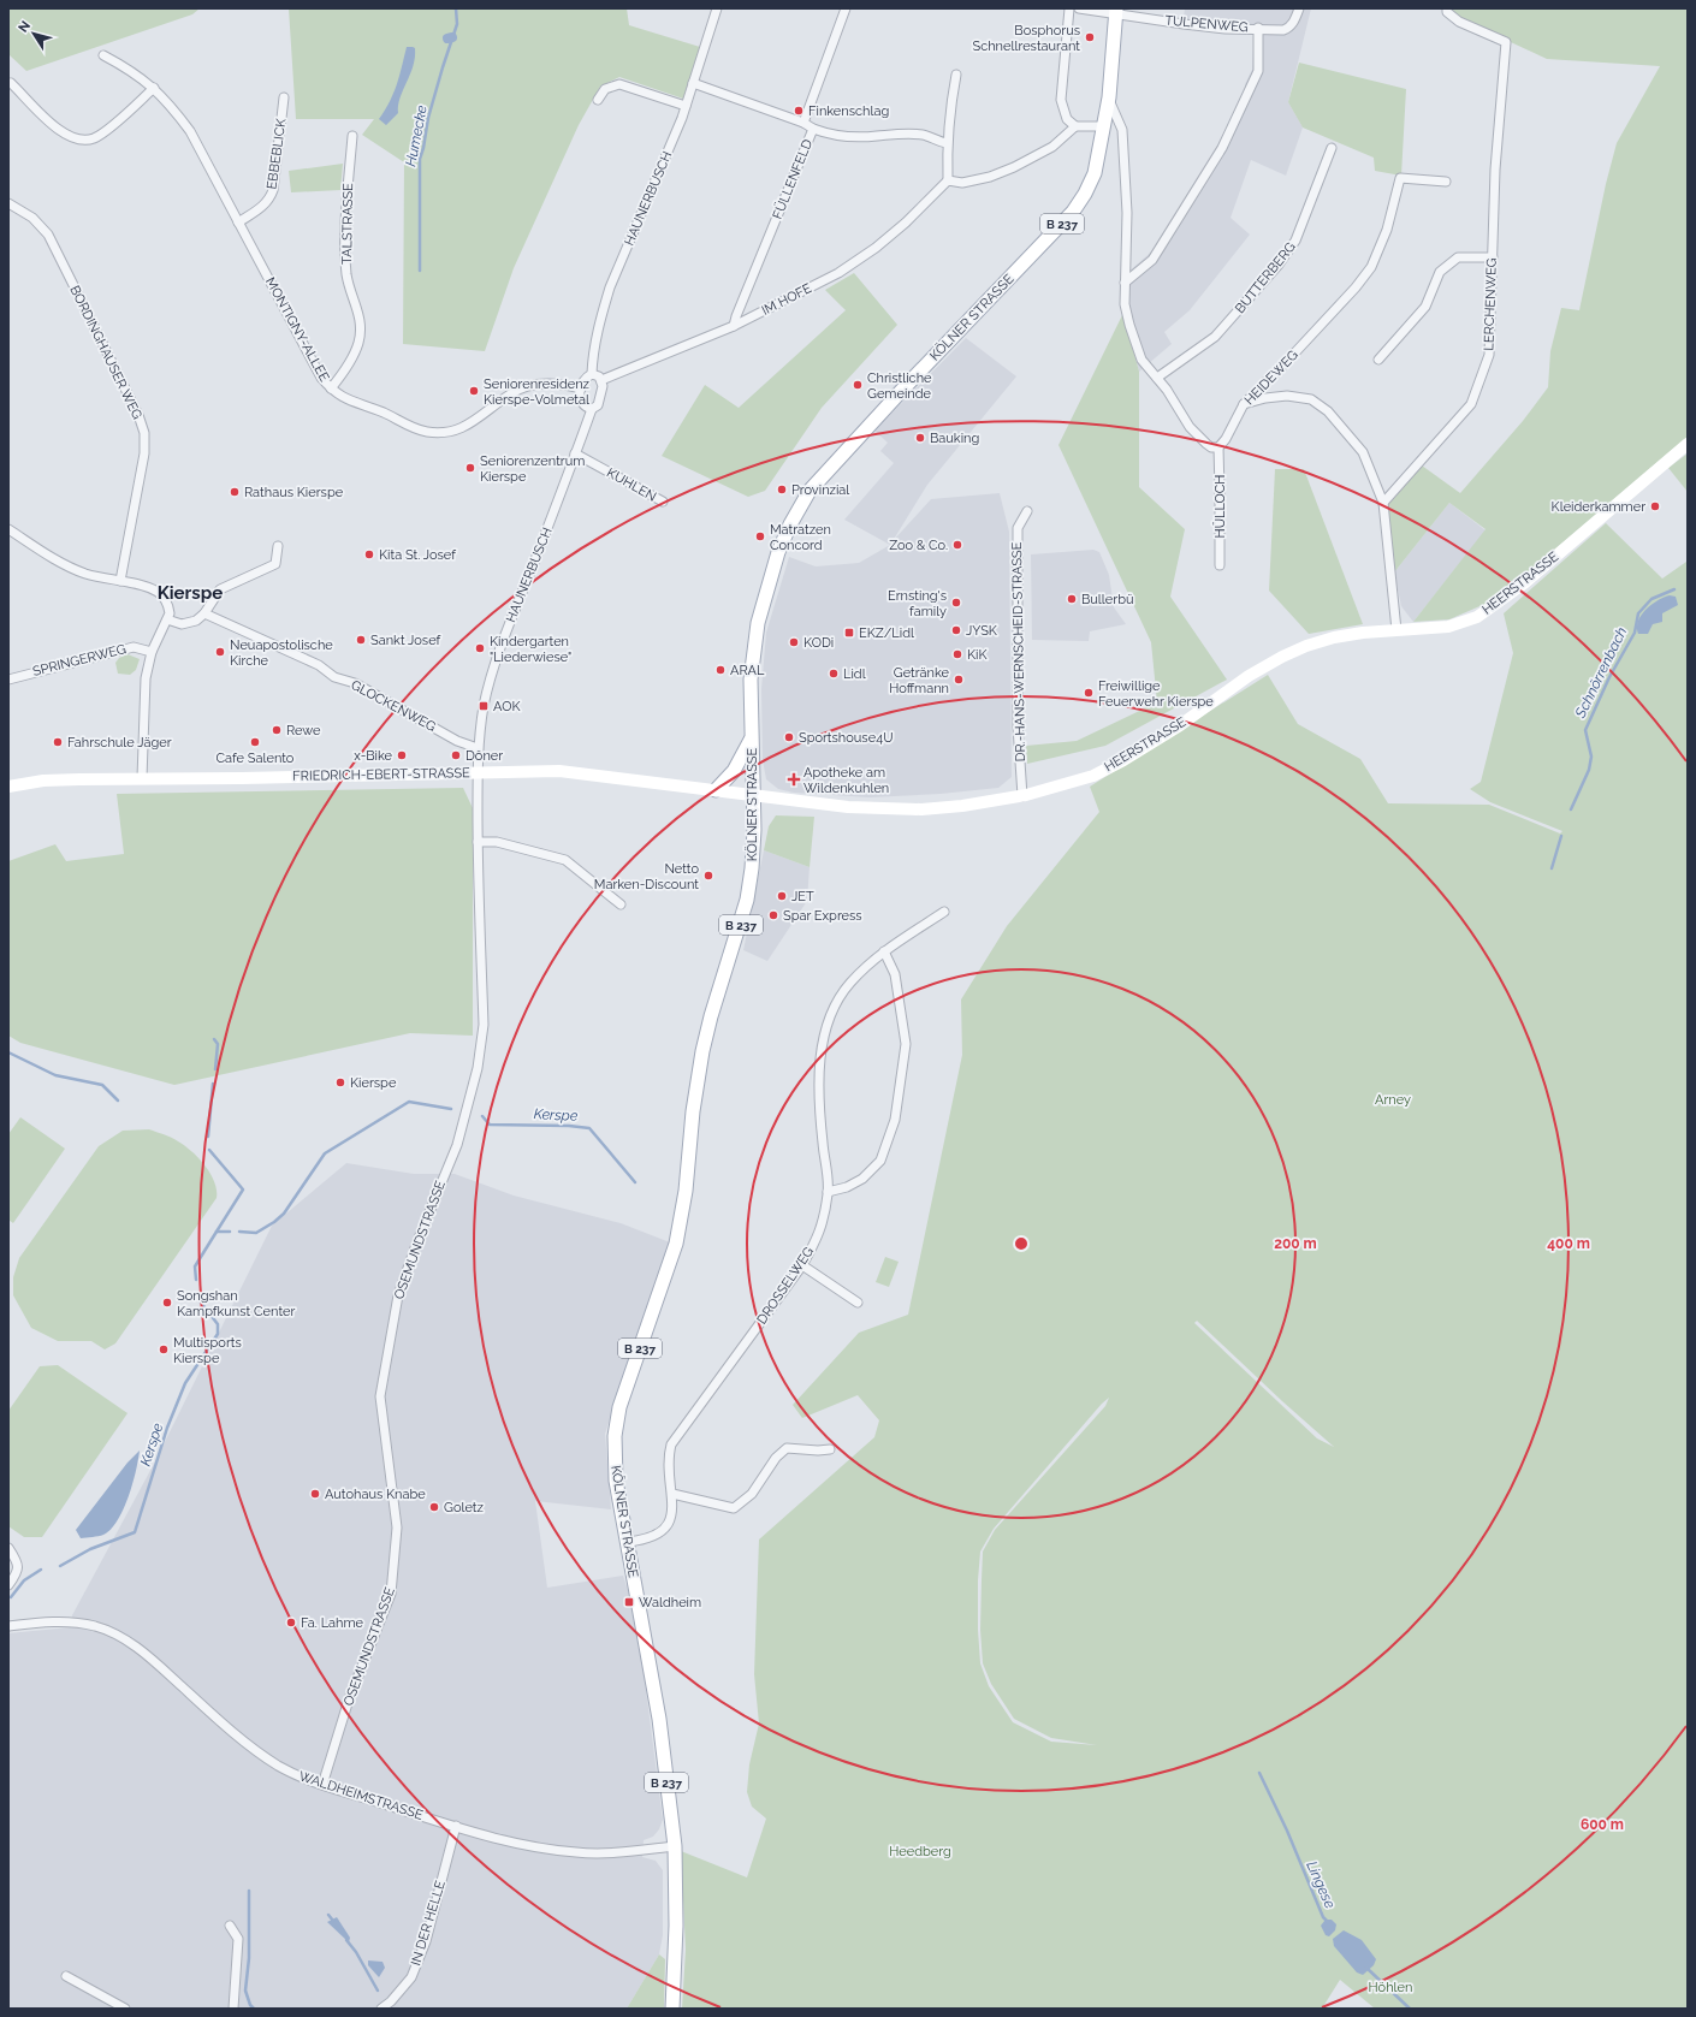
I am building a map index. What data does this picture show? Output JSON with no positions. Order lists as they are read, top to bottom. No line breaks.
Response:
{"streets":{"main road":["B 237","KÖLNER STRASSE","HEERSTRASSE","FRIEDRICH-EBERT-STRASSE"],"street":["TULPENWEG","EBBEBLICK","FÜLLENFELD","HAUNERBUSCH","TALSTRASSE","BUTTERBERG","IM HOFE","LERCHENWEG","MONTIGNY-ALLEE","BORDINGHAUSER WEG","HEIDEWEG","KUHLEN","HÜLLOCH","DR.-HANS-WERNSCHEID-STRASSE","SPRINGERWEG","GLOCKENWEG","OSEMUNDSTRASSE","DROSSELWEG","WALDHEIMSTRASSE","IN DER HELLE"]},"crossings":[["TULPENWEG","KÖLNER STRASSE"],["EBBEBLICK","MONTIGNY-ALLEE"],["FÜLLENFELD","IM HOFE"],["HAUNERBUSCH","IM HOFE"],["HAUNERBUSCH","MONTIGNY-ALLEE"],["HAUNERBUSCH","KUHLEN"],["HAUNERBUSCH","GLOCKENWEG"],["HAUNERBUSCH","FRIEDRICH-EBERT-STRASSE"],["HAUNERBUSCH","OSEMUNDSTRASSE"],["TALSTRASSE","MONTIGNY-ALLEE"],["B 237","KÖLNER STRASSE"],["B 237","WALDHEIMSTRASSE"],["IM HOFE","MONTIGNY-ALLEE"],["KÖLNER STRASSE","HEERSTRASSE"],["KÖLNER STRASSE","FRIEDRICH-EBERT-STRASSE"],["KÖLNER STRASSE","DROSSELWEG"],["KÖLNER STRASSE","WALDHEIMSTRASSE"],["HEIDEWEG","HÜLLOCH"],["HEERSTRASSE","DR.-HANS-WERNSCHEID-STRASSE"],["HEERSTRASSE","FRIEDRICH-EBERT-STRASSE"],["FRIEDRICH-EBERT-STRASSE","OSEMUNDSTRASSE"],["OSEMUNDSTRASSE","WALDHEIMSTRASSE"],["WALDHEIMSTRASSE","IN DER HELLE"]],"districts":["Kierspe"],"water":["Humecke","Schnörrenbach","Kerspe","Lingese"],"parks":["Arney","Heedberg","Höhlen"],"places":{"other":["Bosphorus Schnellrestaurant","Finkenschlag","Christliche Gemeinde","Seniorenresidenz Kierspe-Volmetal","Bauking","Seniorenzentrum Kierspe","Provinzial","Rathaus Kierspe","Kleiderkammer","Matratzen Concord","Zoo & Co.","Kita St. Josef","Bullerbü","Ernsting's family","JYSK","Sankt Josef","KODi","Kindergarten \"Liederwiese\"","Neuapostolische Kirche","KiK","ARAL","Lidl","Getränke Hoffmann","Freiwillige Feuerwehr Kierspe","Rewe","Sportshouse4U","Fahrschule Jäger","Cafe Salento","x-Bike","Döner","Netto Marken-Discount","JET","Spar Express","Kierspe","Songshan Kampfkunst Center","Multisports Kierspe","Autohaus Knabe","Goletz","Fa. Lahme"],"transit":["EKZ/Lidl","AOK","Waldheim"],"health":["Apotheke am Wildenkuhlen"]},"north":"top left","rings":["200 m","400 m","600 m"]}
